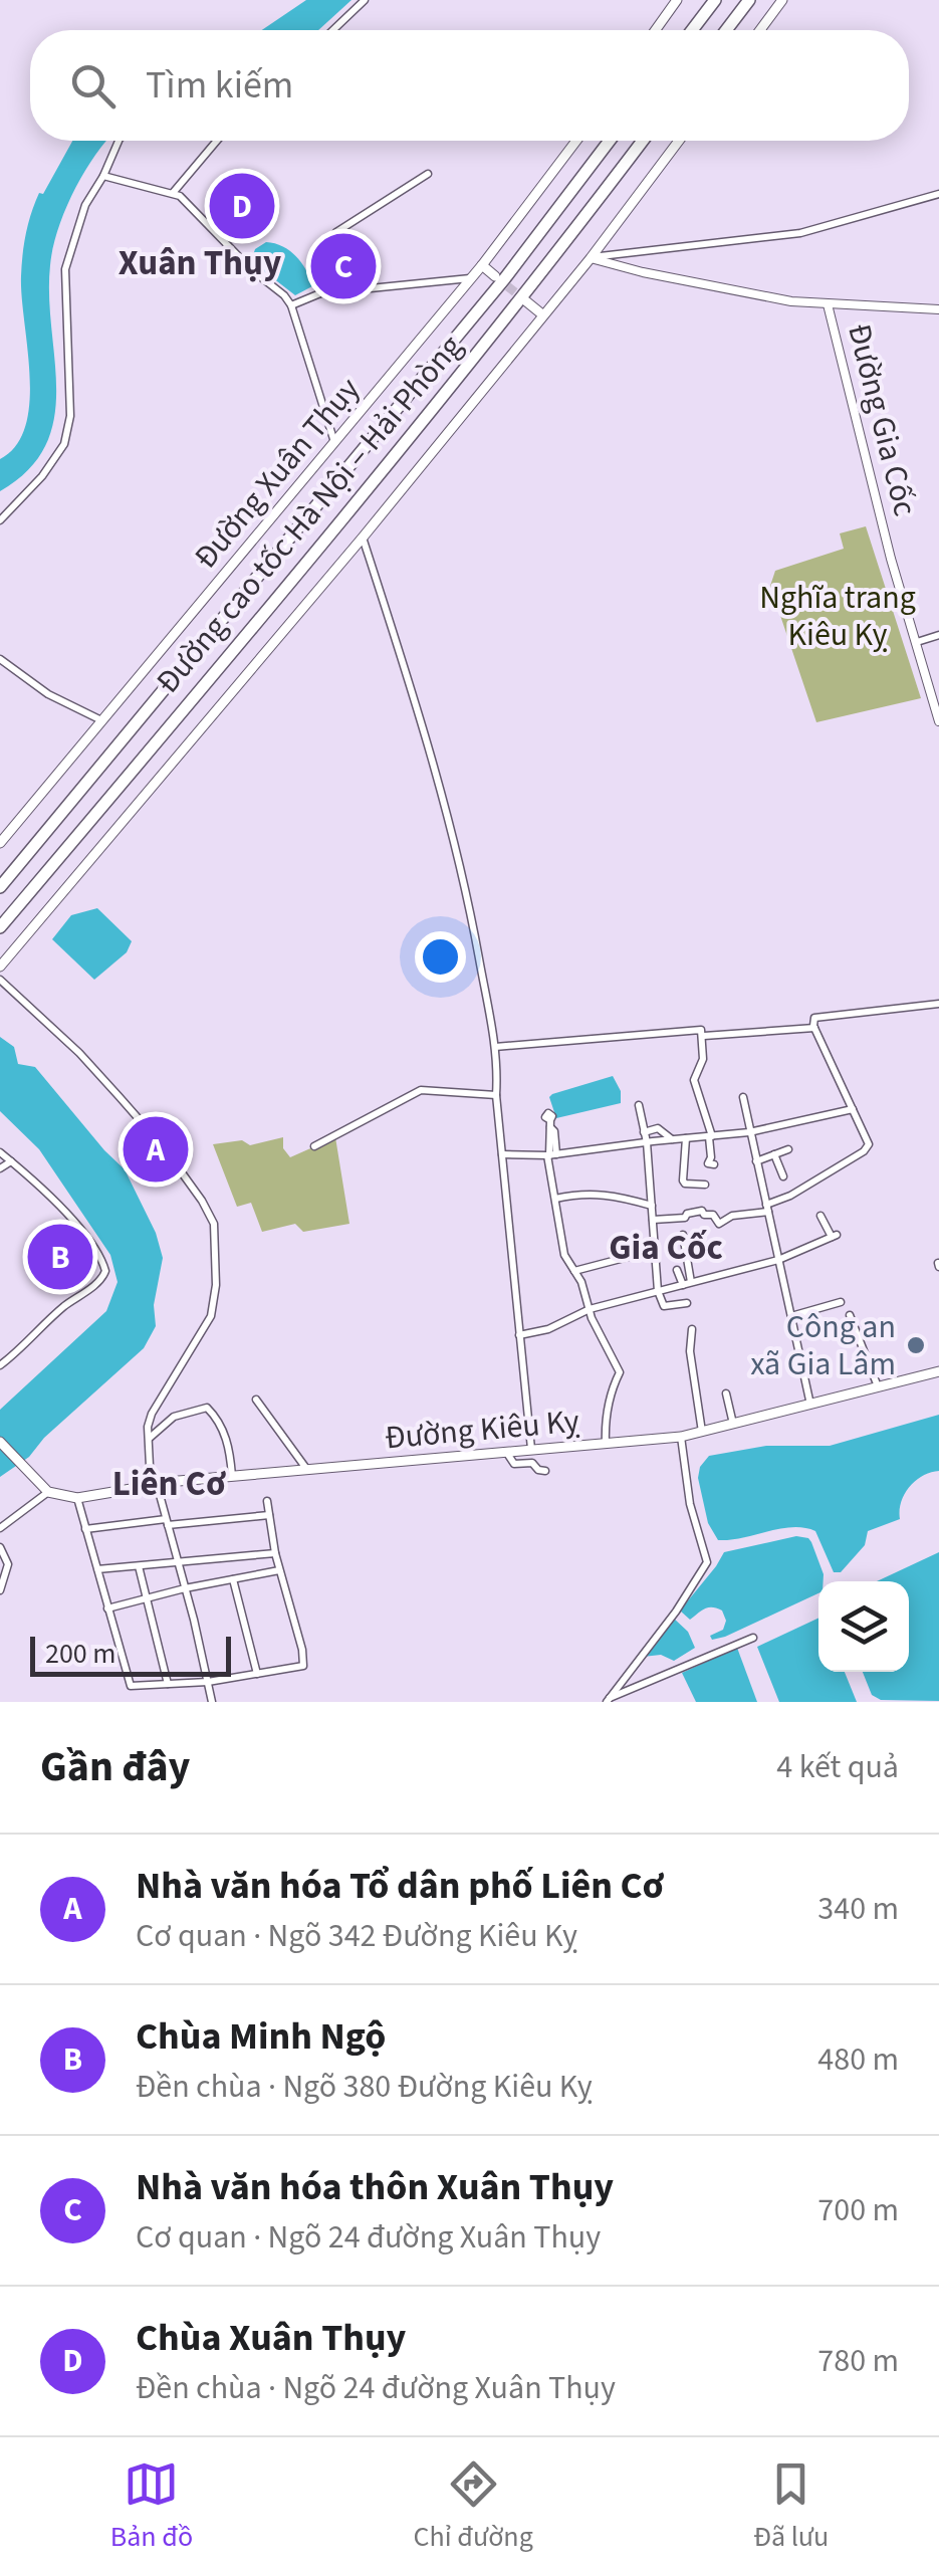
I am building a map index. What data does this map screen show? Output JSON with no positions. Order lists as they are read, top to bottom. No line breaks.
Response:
{"streets":{"highway":["Đường cao tốc Hà Nội – Hải Phòng"],"main road":["Đường Xuân Thụy","Đường Kiêu Kỵ"],"street":["Đường Gia Cốc"]},"districts":["Xuân Thụy","Gia Cốc","Liên Cơ"],"parks":["Nghĩa trang Kiêu Kỵ"],"places":["Công an xã Gia Lâm"],"scale_bar":"200 m","page":{"search":"Tìm kiếm","pins":["D","C","A","B"],"scale":"200 m","heading":["Gần đây","4 kết quả"],"list":[{"mark":"A","name":"Nhà văn hóa Tổ dân phố Liên Cơ","note":"Cơ quan · Ngõ 342 Đường Kiêu Kỵ","value":"340 m"},{"mark":"B","name":"Chùa Minh Ngộ","note":"Đền chùa · Ngõ 380 Đường Kiêu Kỵ","value":"480 m"},{"mark":"C","name":"Nhà văn hóa thôn Xuân Thụy","note":"Cơ quan · Ngõ 24 đường Xuân Thụy","value":"700 m"},{"mark":"D","name":"Chùa Xuân Thụy","note":"Đền chùa · Ngõ 24 đường Xuân Thụy","value":"780 m"}],"nav":["Bản đồ","Chỉ đường","Đã lưu"]}}
